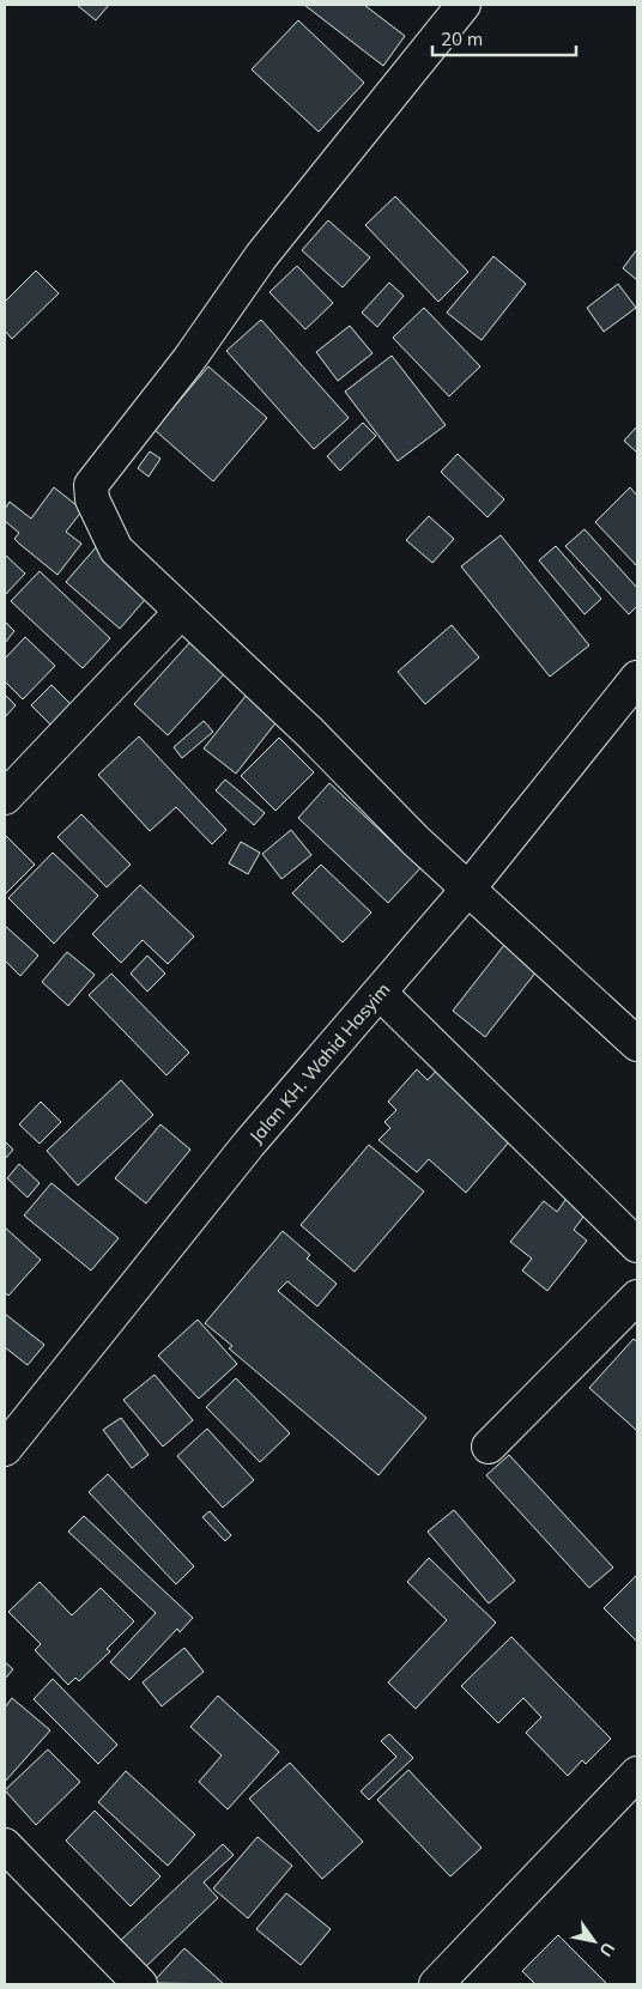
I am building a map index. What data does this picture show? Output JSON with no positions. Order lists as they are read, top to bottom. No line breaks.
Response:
{"streets":{"street":["Jalan KH. Wahid Hasyim"]},"scale_bar":"20 m","north":"bottom right"}
